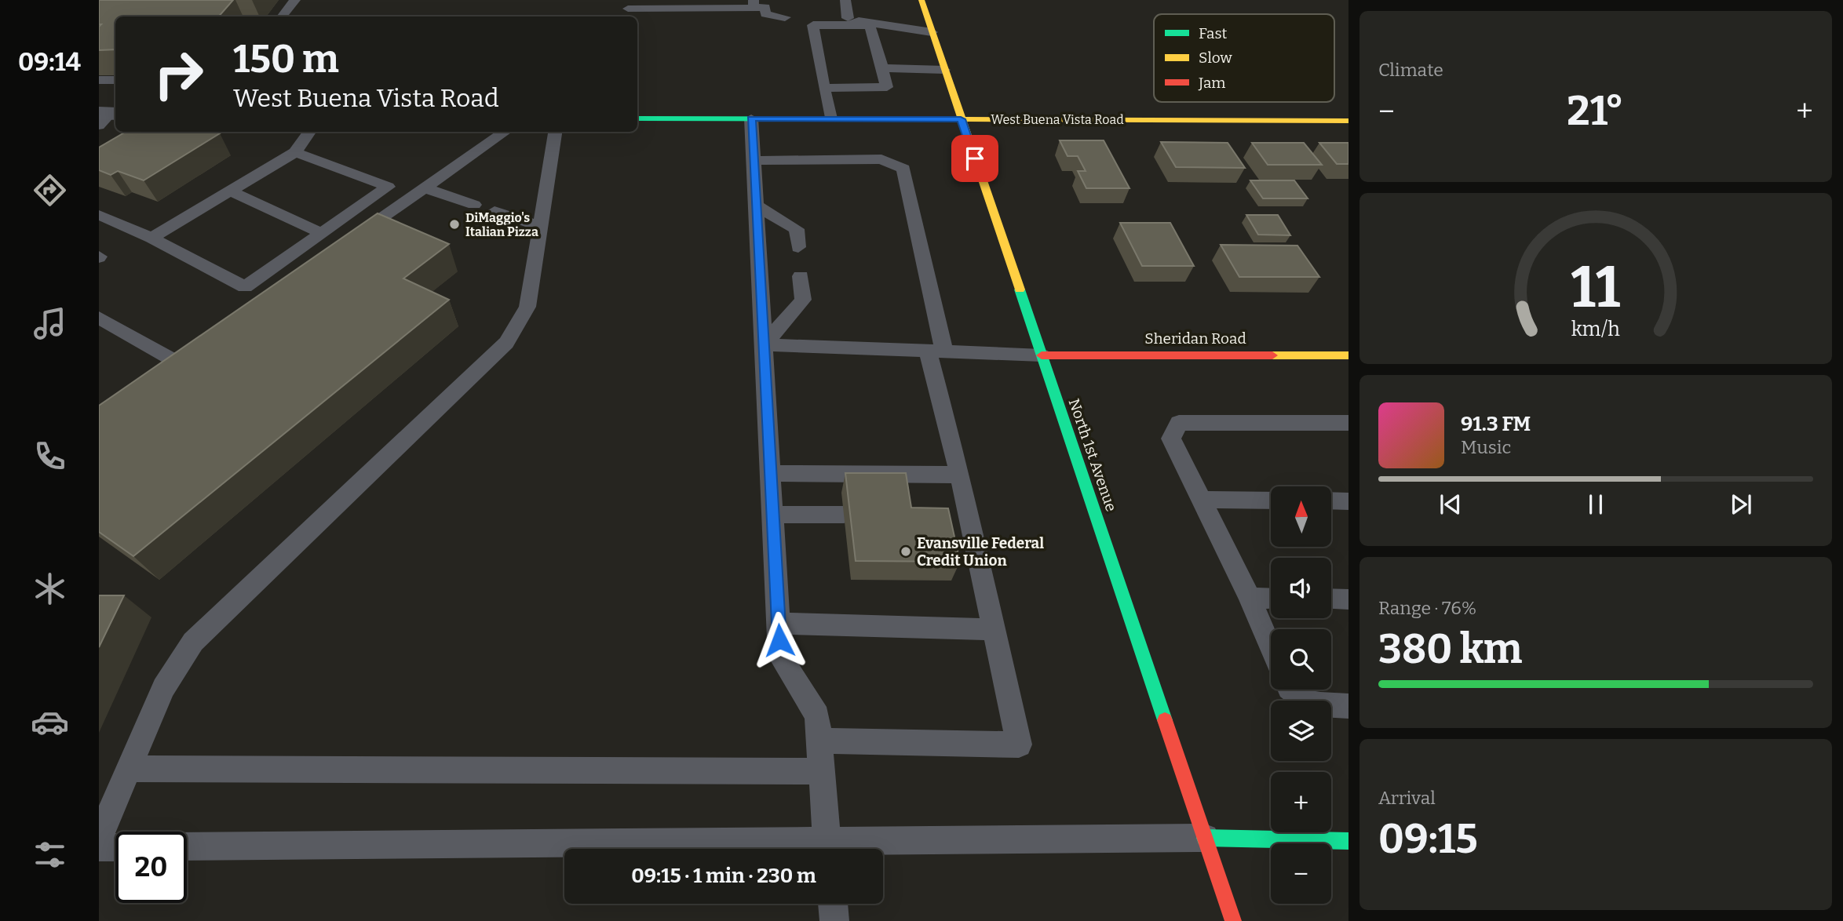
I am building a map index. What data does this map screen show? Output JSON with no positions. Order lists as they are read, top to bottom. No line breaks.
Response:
{"streets":{"street":["West Buena Vista Road","Sheridan Road","North 1st Avenue"]},"crossings":[["West Buena Vista Road","North 1st Avenue"],["Sheridan Road","North 1st Avenue"]],"places":["DiMaggio's Italian Pizza","Evansville Federal Credit Union"],"legend":["Fast","Slow","Jam"],"north":"top","page":{"tabs":"09:14","tile":["Climate",["Range · 76%","380 km"],["Arrival","09:15"]],"turn":["150 m","West Buena Vista Road"],"heat":["−","21°","+"],"song":["91.3 FM","Music"],"map_buttons":["+","−"],"limit":"20","trip":"09:15 · 1 min · 230 m","gauge":["11","km/h"]}}
